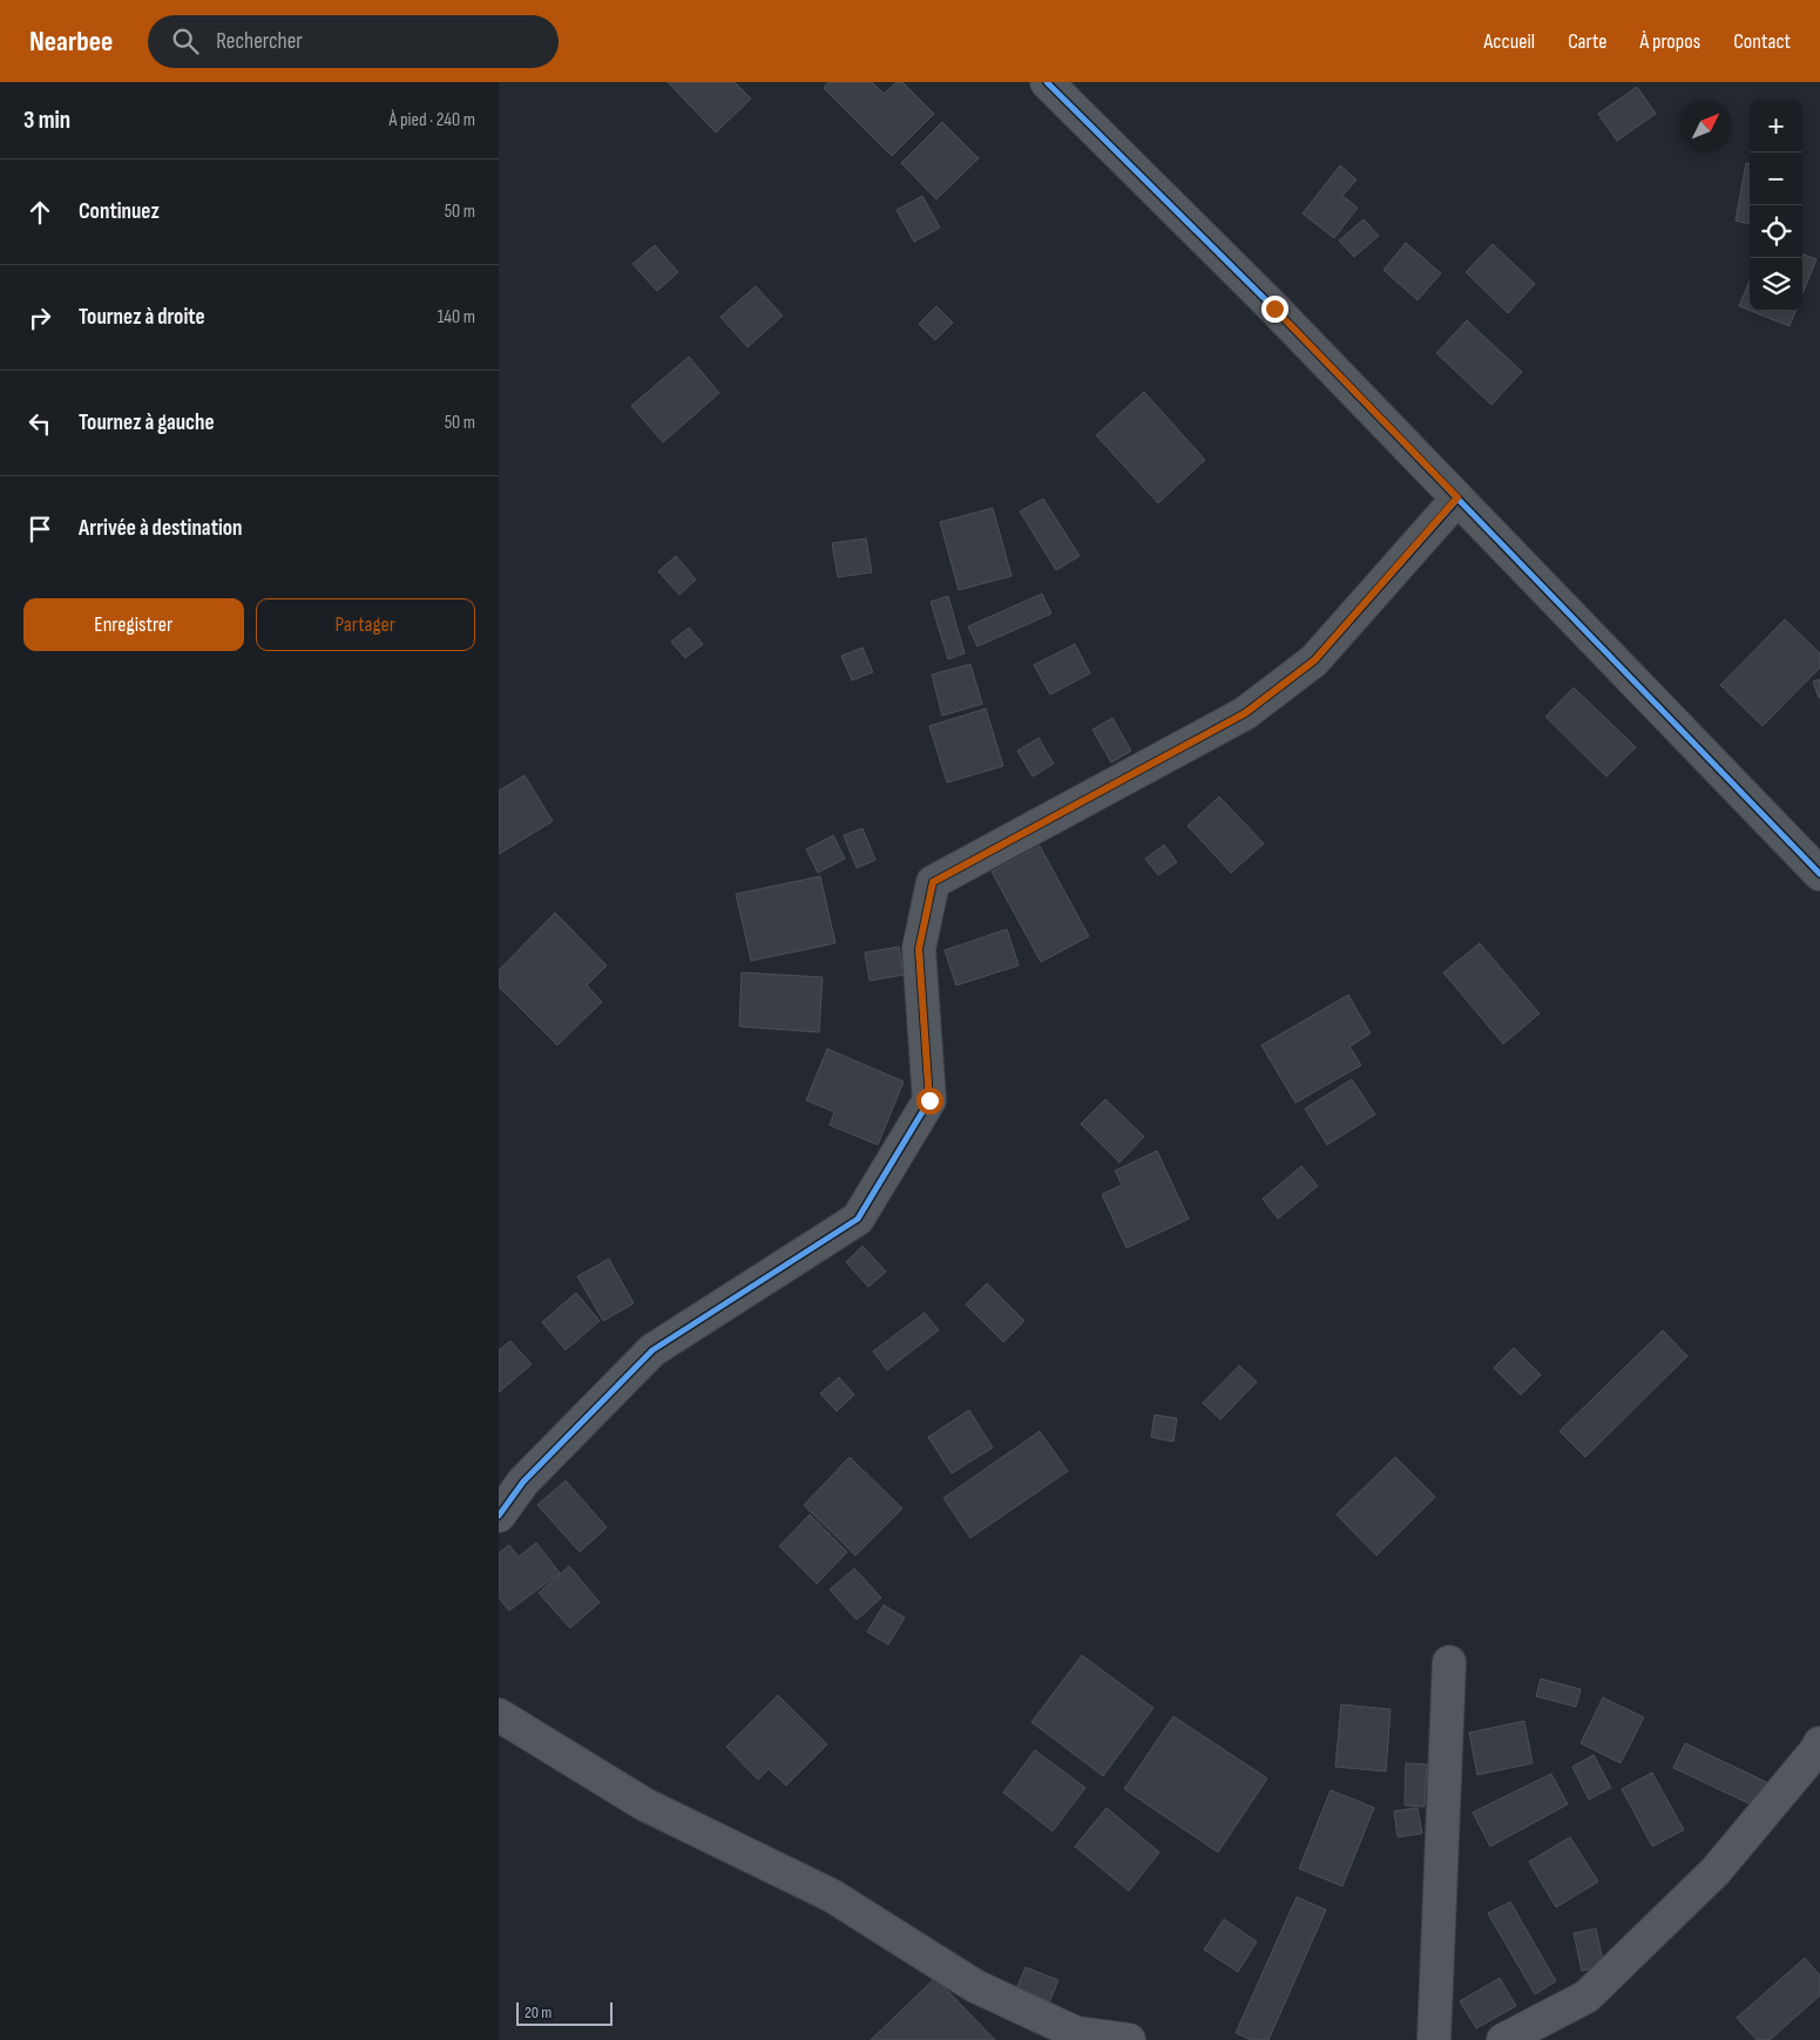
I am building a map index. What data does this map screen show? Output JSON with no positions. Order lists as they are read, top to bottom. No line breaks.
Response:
{"scale_bar":"20 m","north":"top right","page":{"header":"Nearbee","search":"Rechercher","nav":["Accueil","Carte","À propos","Contact"],"heading":["3 min","À pied · 240 m"],"map_buttons":["+","−"],"list":[["Continuez","50 m"],["Tournez à droite","140 m"],["Tournez à gauche","50 m"],"Arrivée à destination"],"buttons":["Enregistrer","Partager"],"scale":"20 m"}}
